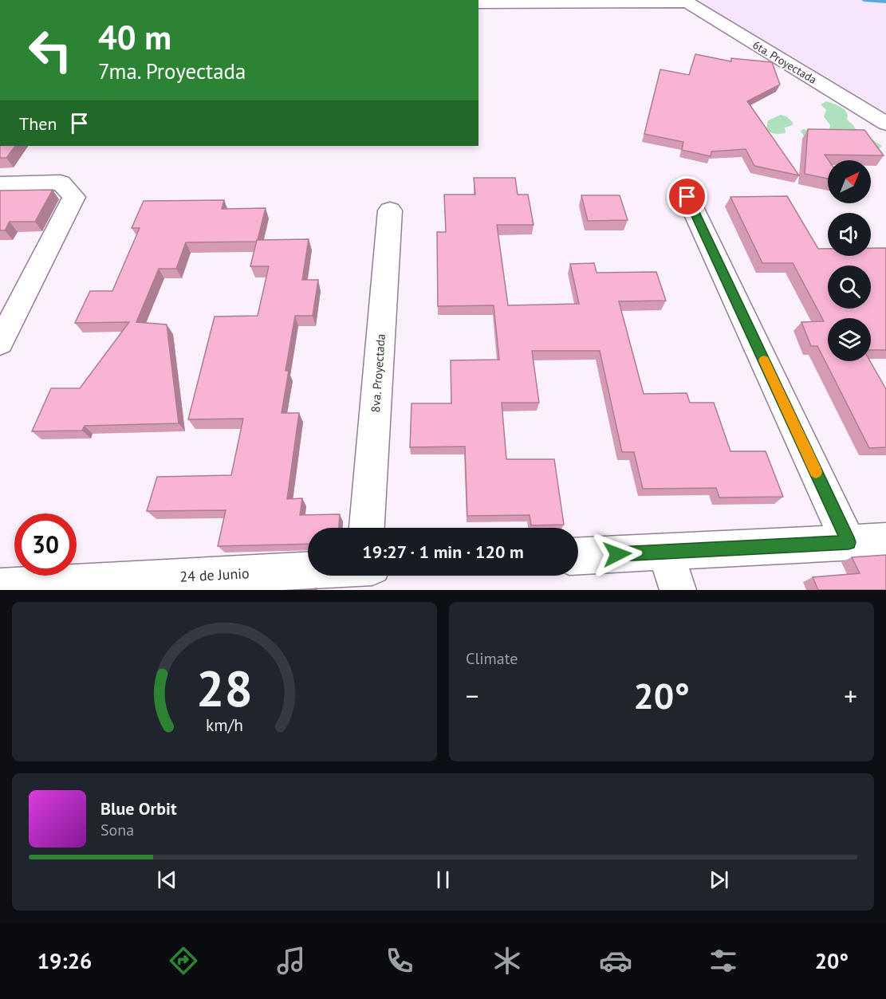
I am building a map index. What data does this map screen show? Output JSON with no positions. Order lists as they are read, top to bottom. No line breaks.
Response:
{"streets":{"street":["6ta. Proyectada","8va. Proyectada","24 de Junio"]},"north":"top right","page":{"turn":["40 m","7ma. Proyectada"],"then":"Then","limit":"30","trip":"19:27 · 1 min · 120 m","tile":"Climate","heat":["−","20°","+"],"song":["Blue Orbit","Sona"],"tabs":["19:26","20°"],"gauge":["28","km/h"]}}
